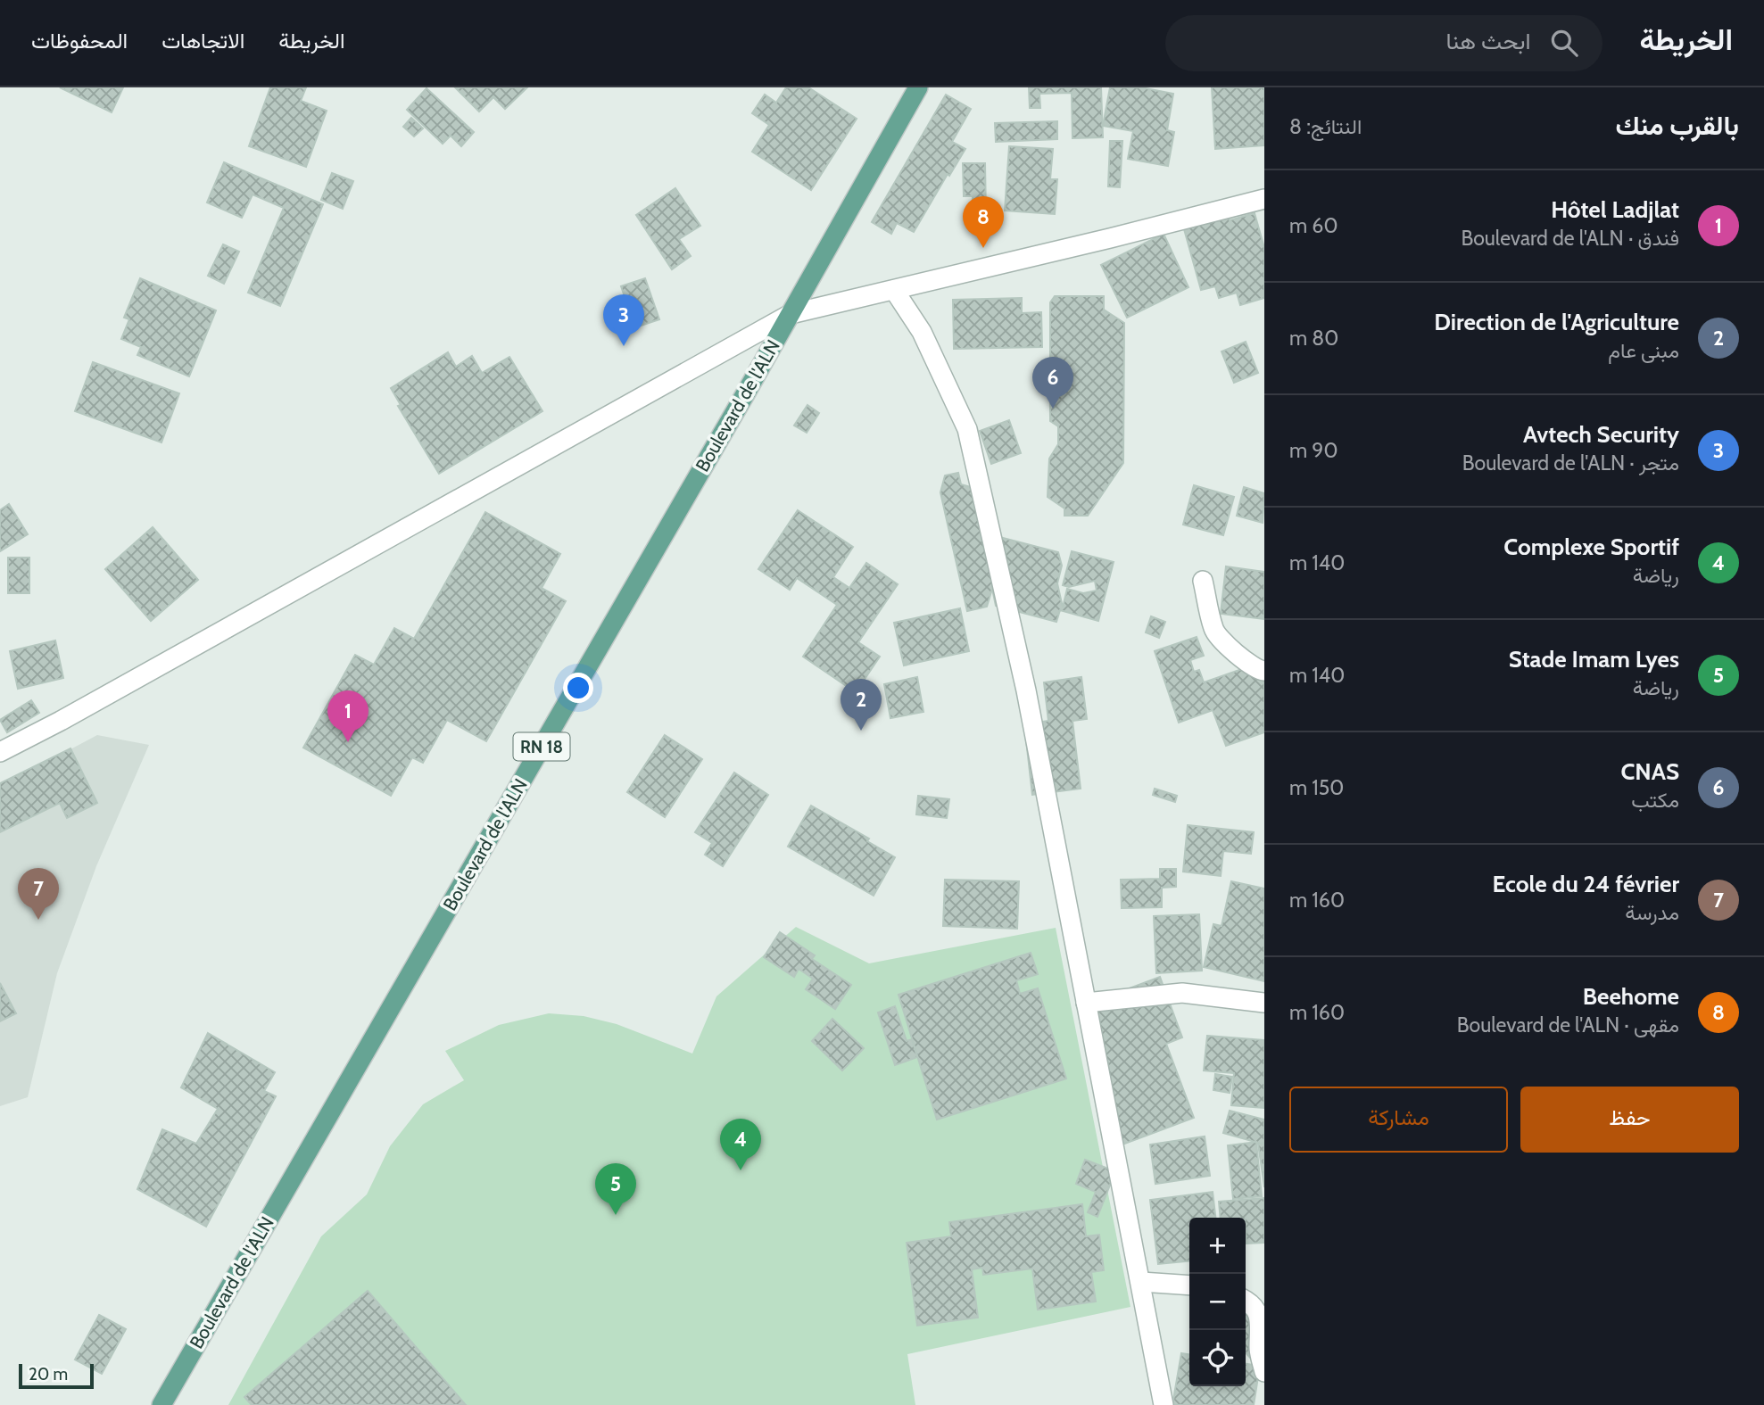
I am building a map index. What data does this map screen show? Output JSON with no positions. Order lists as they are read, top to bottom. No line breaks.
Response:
{"streets":{"main road":["Boulevard de l'ALN","RN 18"]},"scale_bar":"20 m","page":{"header":"الخريطة","search":"ابحث هنا","nav":["الخريطة","الاتجاهات","المحفوظات"],"heading":["بالقرب منك","النتائج: 8"],"list":[{"mark":"1","name":"Hôtel Ladjlat","note":"فندق · Boulevard de l'ALN","value":"60 m"},{"mark":"2","name":"Direction de l'Agriculture","note":"مبنى عام","value":"80 m"},{"mark":"3","name":"Avtech Security","note":"متجر · Boulevard de l'ALN","value":"90 m"},{"mark":"4","name":"Complexe Sportif","note":"رياضة","value":"140 m"},{"mark":"5","name":"Stade Imam Lyes","note":"رياضة","value":"140 m"},{"mark":"6","name":"CNAS","note":"مكتب","value":"150 m"},{"mark":"7","name":"Ecole du 24 février","note":"مدرسة","value":"160 m"},{"mark":"8","name":"Beehome","note":"مقهى · Boulevard de l'ALN","value":"160 m"}],"pins":["8","3","6","2","1","7","4","5"],"buttons":["حفظ","مشاركة"],"map_buttons":["+","−"],"scale":"20 m"}}
